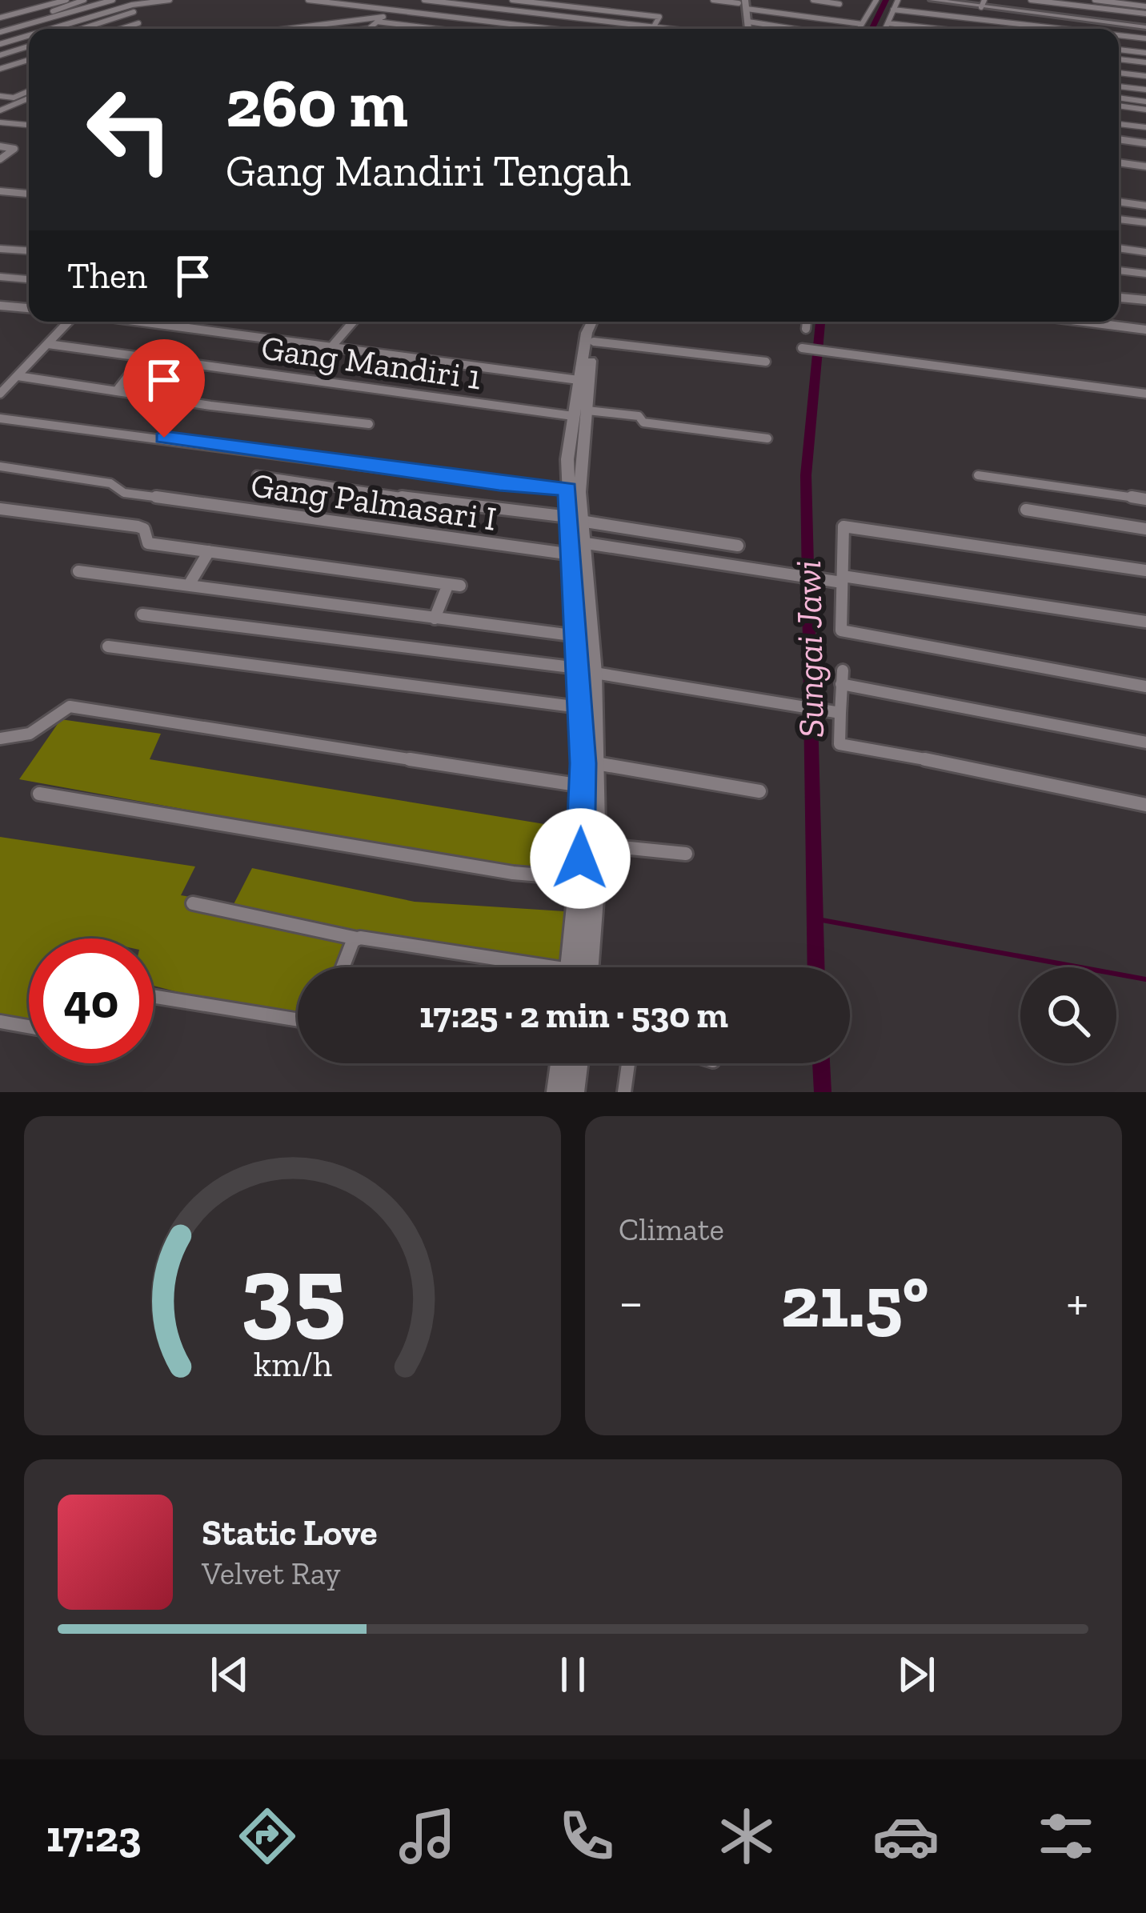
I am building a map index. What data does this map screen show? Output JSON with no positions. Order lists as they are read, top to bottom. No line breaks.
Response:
{"streets":{"street":["Gang Mandiri 1","Gang Palmasari I"]},"water":["Sungai Jawi"],"page":{"turn":["260 m","Gang Mandiri Tengah"],"then":"Then","limit":"40","trip":"17:25 · 2 min · 530 m","tile":"Climate","heat":["−","21.5°","+"],"song":["Static Love","Velvet Ray"],"tabs":"17:23","gauge":["35","km/h"]}}
